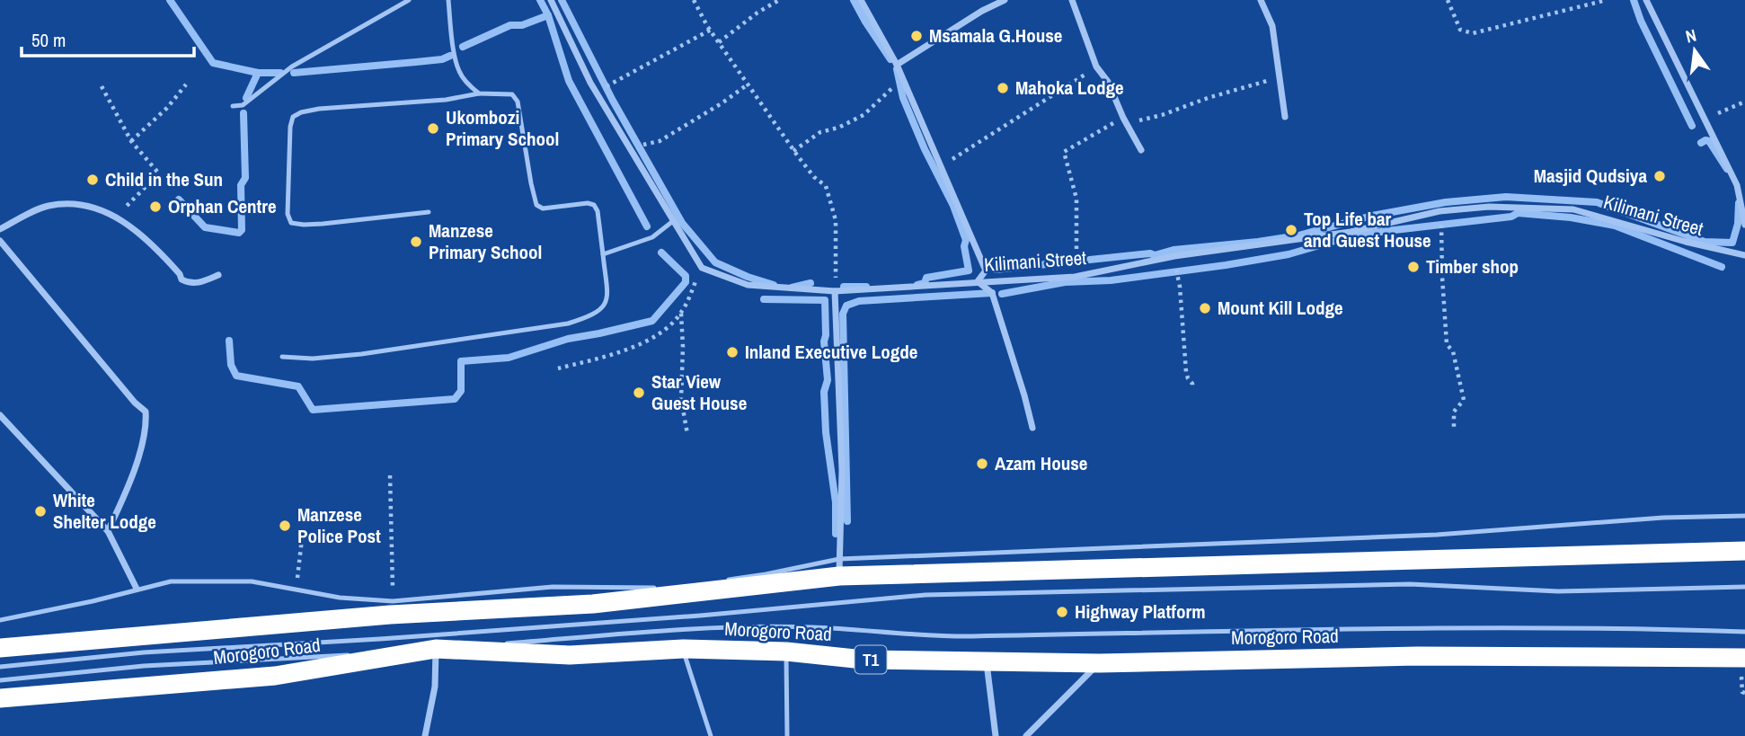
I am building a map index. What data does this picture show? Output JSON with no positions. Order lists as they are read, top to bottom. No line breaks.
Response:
{"streets":{"highway":["Morogoro Road","T1"],"street":["Kilimani Street"]},"places":["Msamala G.House","Mahoka Lodge","Ukombozi Primary School","Masjid Qudsiya","Child in the Sun","Orphan Centre","Top Life bar and Guest House","Manzese Primary School","Timber shop","Mount Kill Lodge","Inland Executive Logde","Star View Guest House","Azam House","White Shelter Lodge","Manzese Police Post","Highway Platform"],"scale_bar":"50 m","north":"top"}
